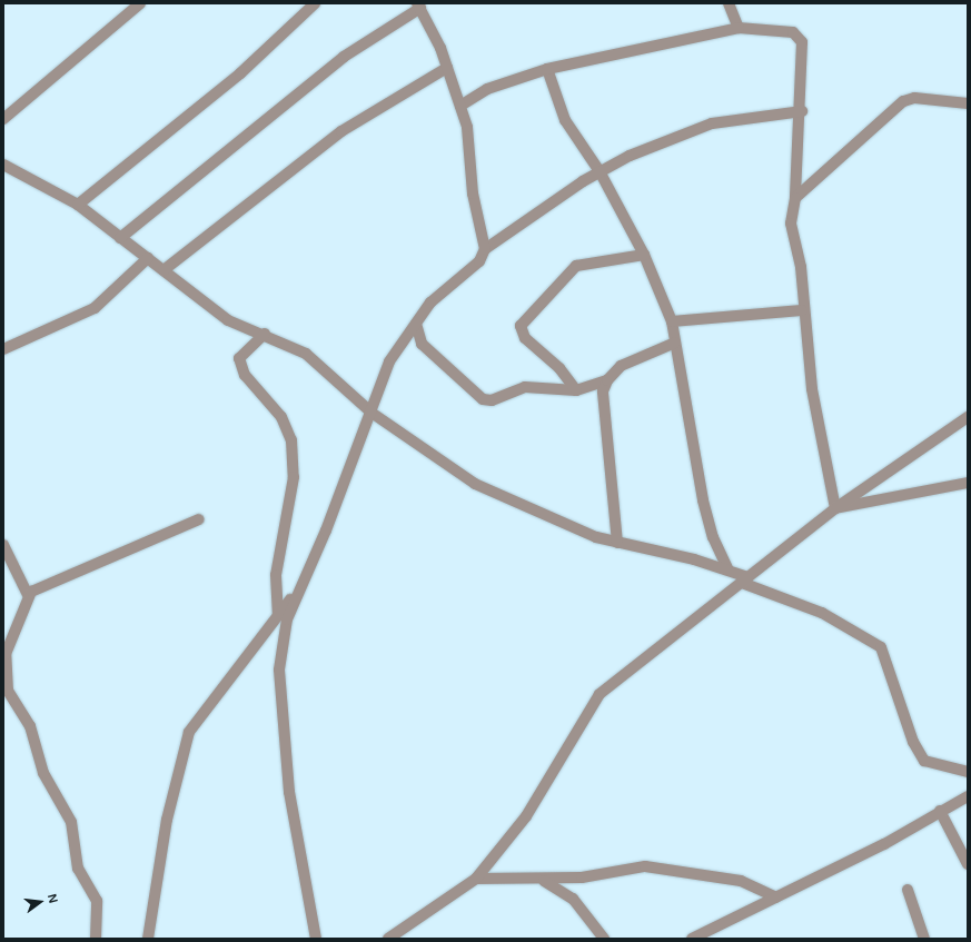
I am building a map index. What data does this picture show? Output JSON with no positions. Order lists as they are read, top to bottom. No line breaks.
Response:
{"north":"right"}
